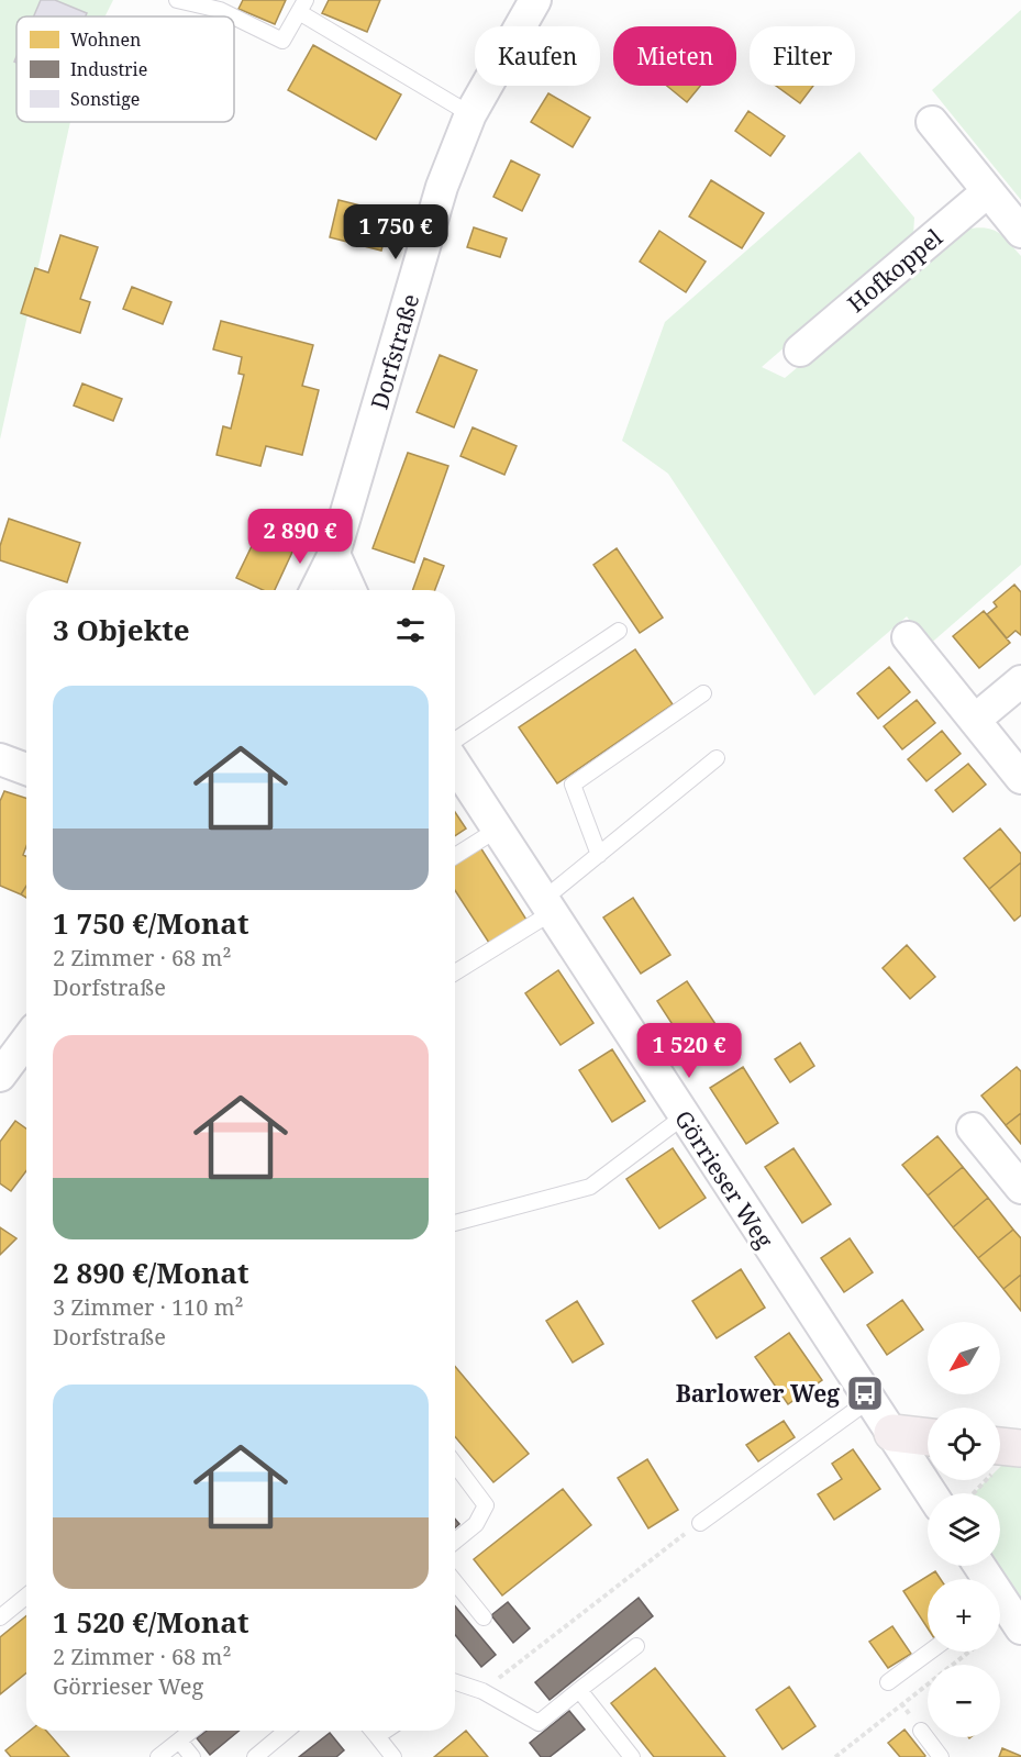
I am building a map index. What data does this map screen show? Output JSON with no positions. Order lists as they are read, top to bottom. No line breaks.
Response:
{"streets":{"street":["Hofkoppel","Dorfstraße","Görrieser Weg"]},"places":{"bus stop":["Barlower Weg"]},"legend":["Wohnen","Industrie","Sonstige"],"north":"bottom left","page":{"chip":["Kaufen","Mieten","Filter"],"price":["1 750 €","2 890 €","1 520 €"],"heading":"3 Objekte","list":[{"name":"1 750 €/Monat","note":"2 Zimmer · 68 m² · Dorfstraße"},{"name":"2 890 €/Monat","note":"3 Zimmer · 110 m² · Dorfstraße"},{"name":"1 520 €/Monat","note":"2 Zimmer · 68 m² · Görrieser Weg"}],"map_buttons":["+","−"]}}
